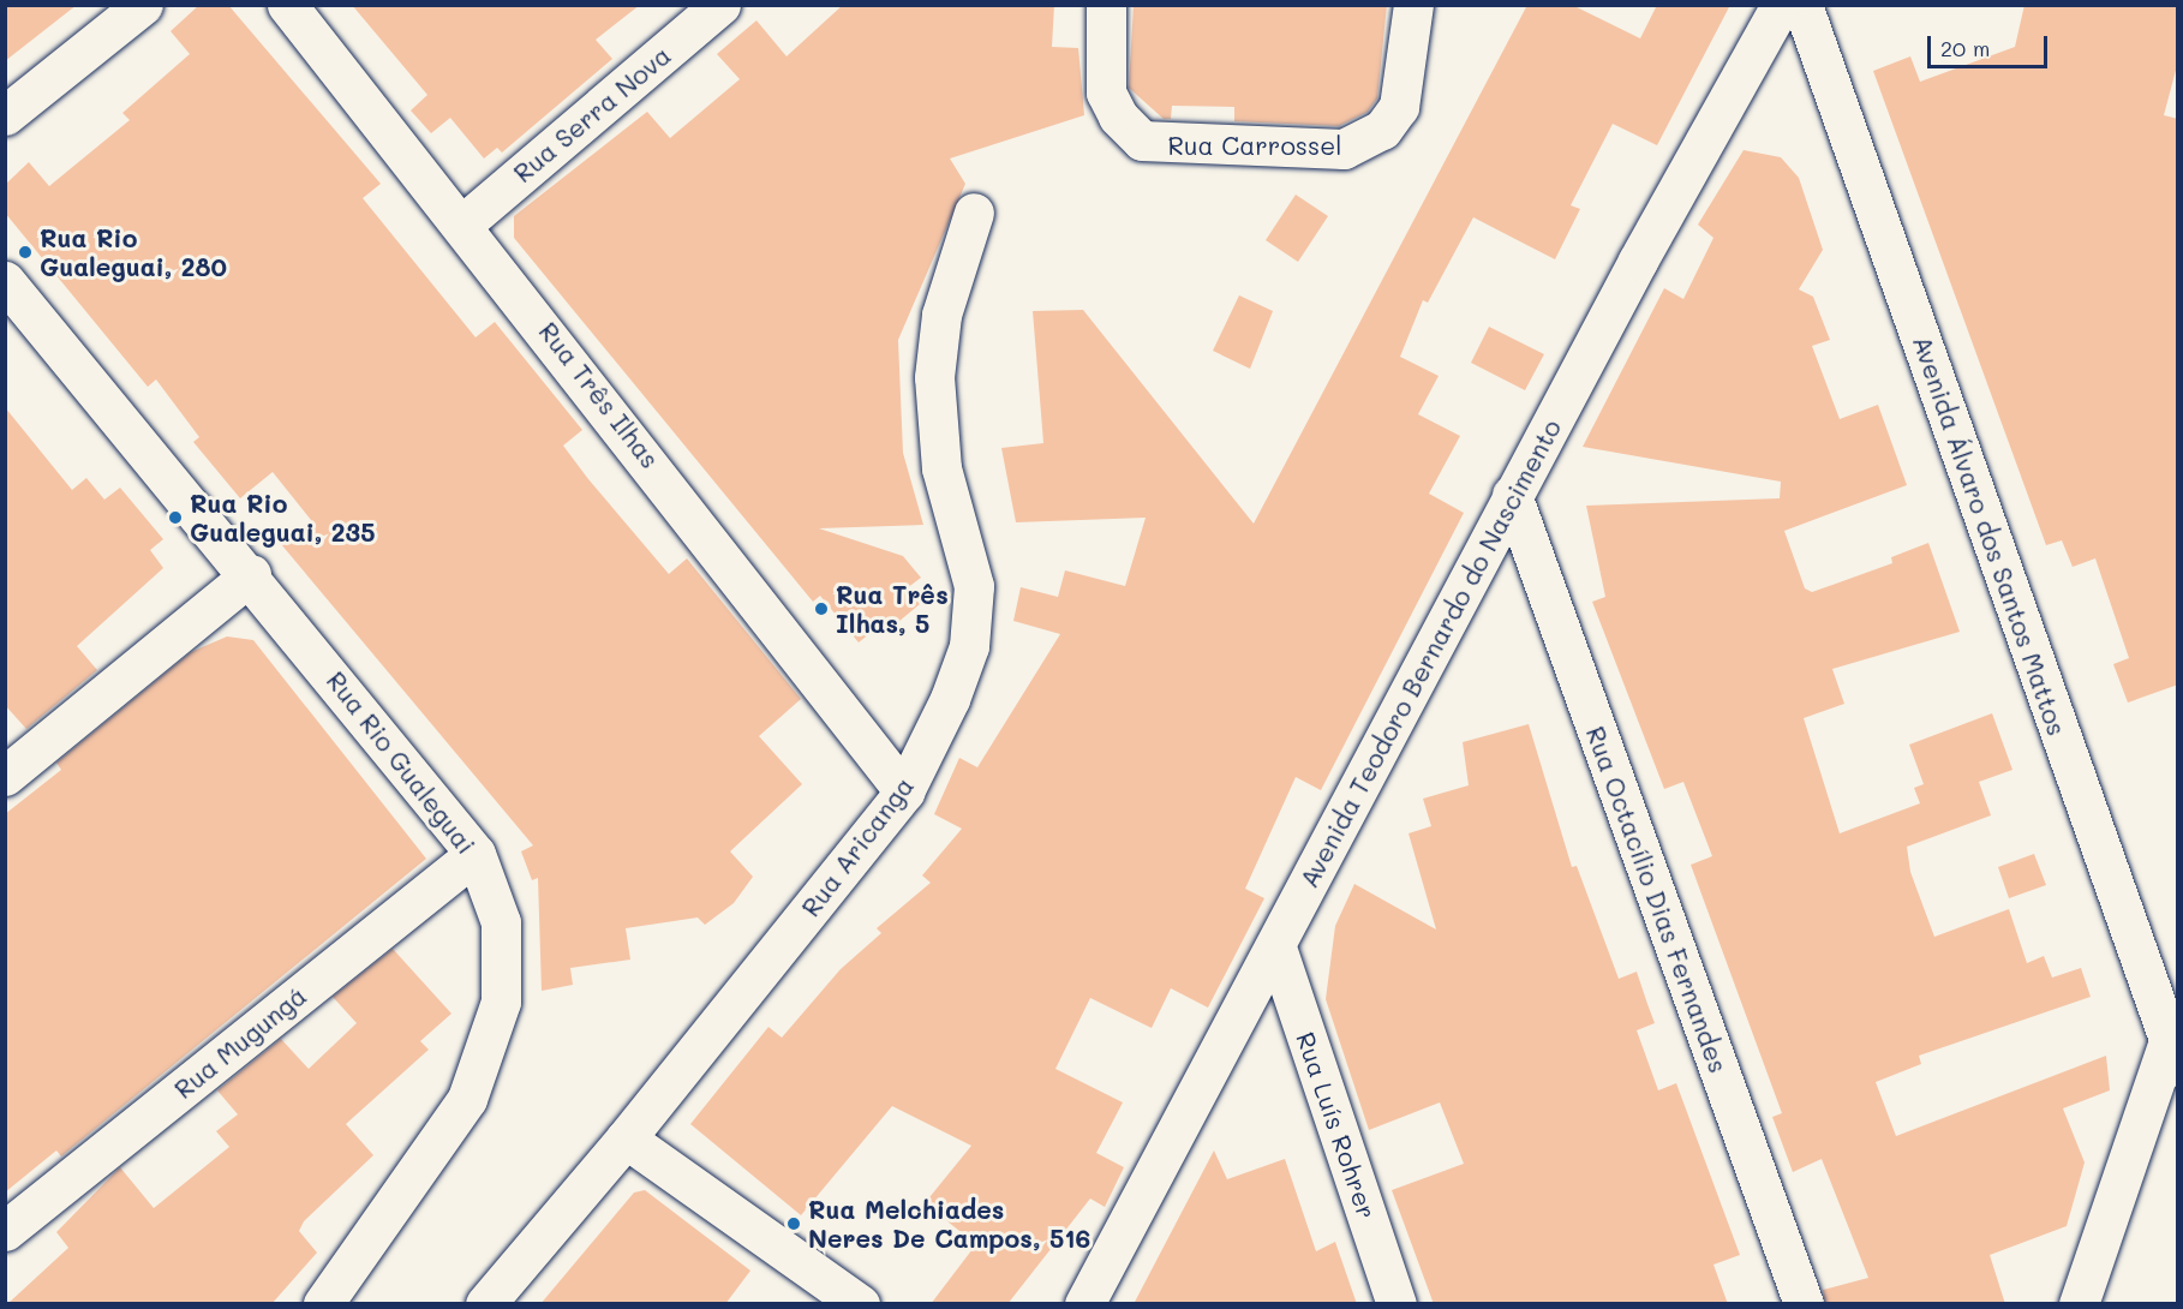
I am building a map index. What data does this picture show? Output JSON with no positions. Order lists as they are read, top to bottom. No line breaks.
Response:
{"streets":{"street":["Rua Serra Nova","Rua Carrossel","Rua Três Ilhas","Avenida Álvaro dos Santos Mattos","Avenida Teodoro Bernardo do Nascimento","Rua Rio Gualeguai","Rua Aricanga","Rua Octacílio Dias Fernandes","Rua Mugungá","Rua Luís Rohrer"]},"crossings":[["Rua Serra Nova","Rua Três Ilhas"],["Rua Três Ilhas","Rua Aricanga"],["Avenida Teodoro Bernardo do Nascimento","Rua Octacílio Dias Fernandes"],["Avenida Teodoro Bernardo do Nascimento","Rua Luís Rohrer"],["Rua Rio Gualeguai","Rua Mugungá"]],"places":["Rua Rio Gualeguai, 280","Rua Rio Gualeguai, 235","Rua Três Ilhas, 5","Rua Melchiades Neres De Campos, 516"],"scale_bar":"20 m"}
